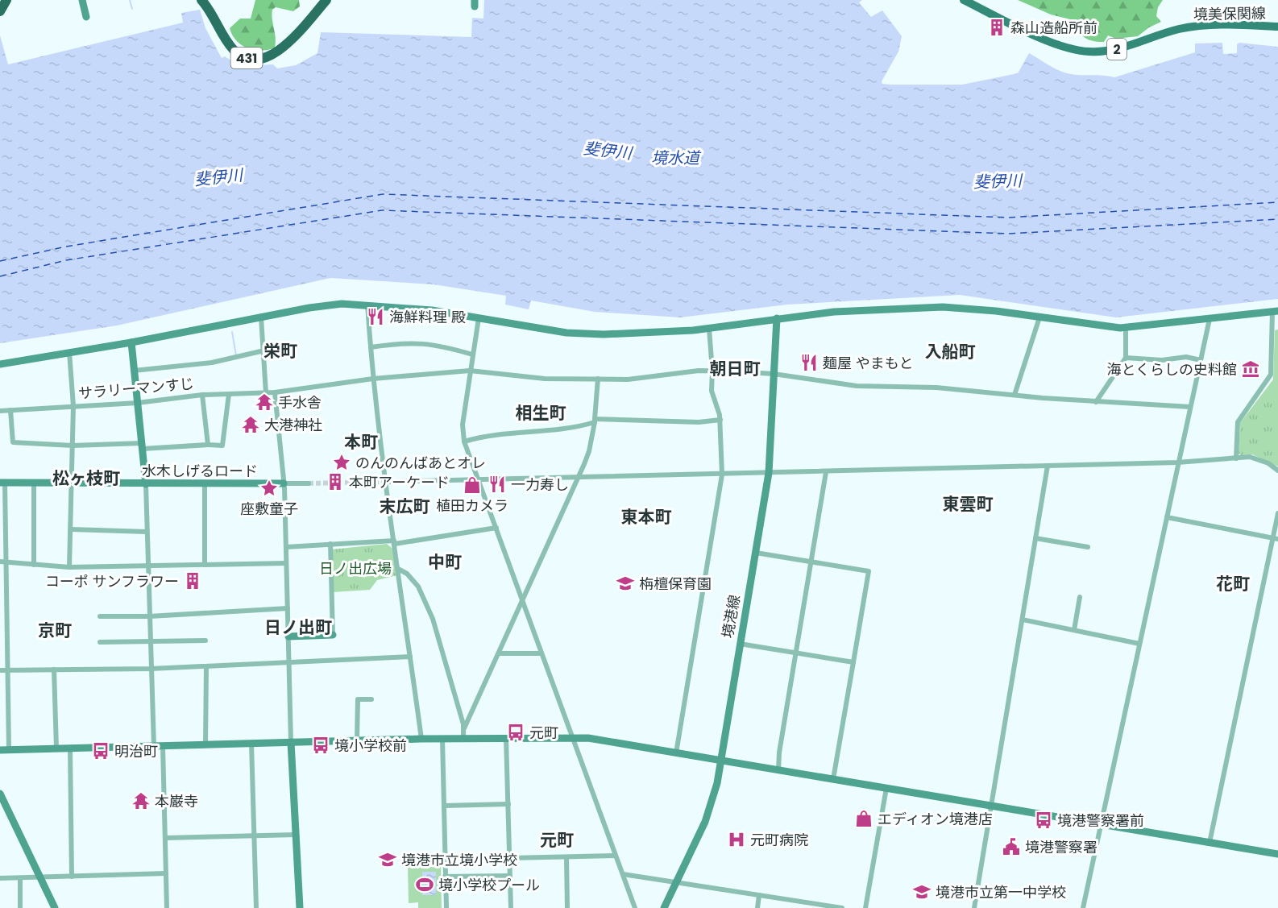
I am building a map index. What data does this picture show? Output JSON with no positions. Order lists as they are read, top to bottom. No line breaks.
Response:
{"streets":{"highway":["431"],"main road":["境美保関線","2"],"street":["サラリーマンすじ","水木しげるロード","境港線"]},"crossings":[["サラリーマンすじ","境港線"]],"districts":["栄町","入船町","朝日町","相生町","本町","松ヶ枝町","東雲町","末広町","東本町","中町","花町","日ノ出町","京町","元町"],"water":["斐伊川","境水道"],"parks":["日ノ出広場"],"places":{"building":["森山造船所前","本町アーケード","コーポ サンフラワー"],"restaurant":["海鮮料理 殿","麺屋 やまもと","一力寿し"],"museum":["海とくらしの史料館"],"temple":["手水舎","大港神社","本巌寺"],"place":["のんのんばあとオレ","座敷童子"],"shop":["植田カメラ","エディオン境港店"],"school or university":["栴檀保育園","境港市立境小学校","境港市立第一中学校"],"bus stop":["元町","境小学校前","明治町","境港警察署前"],"hospital":["元町病院"],"public building":["境港警察署"],"sports":["境小学校プール"]}}
